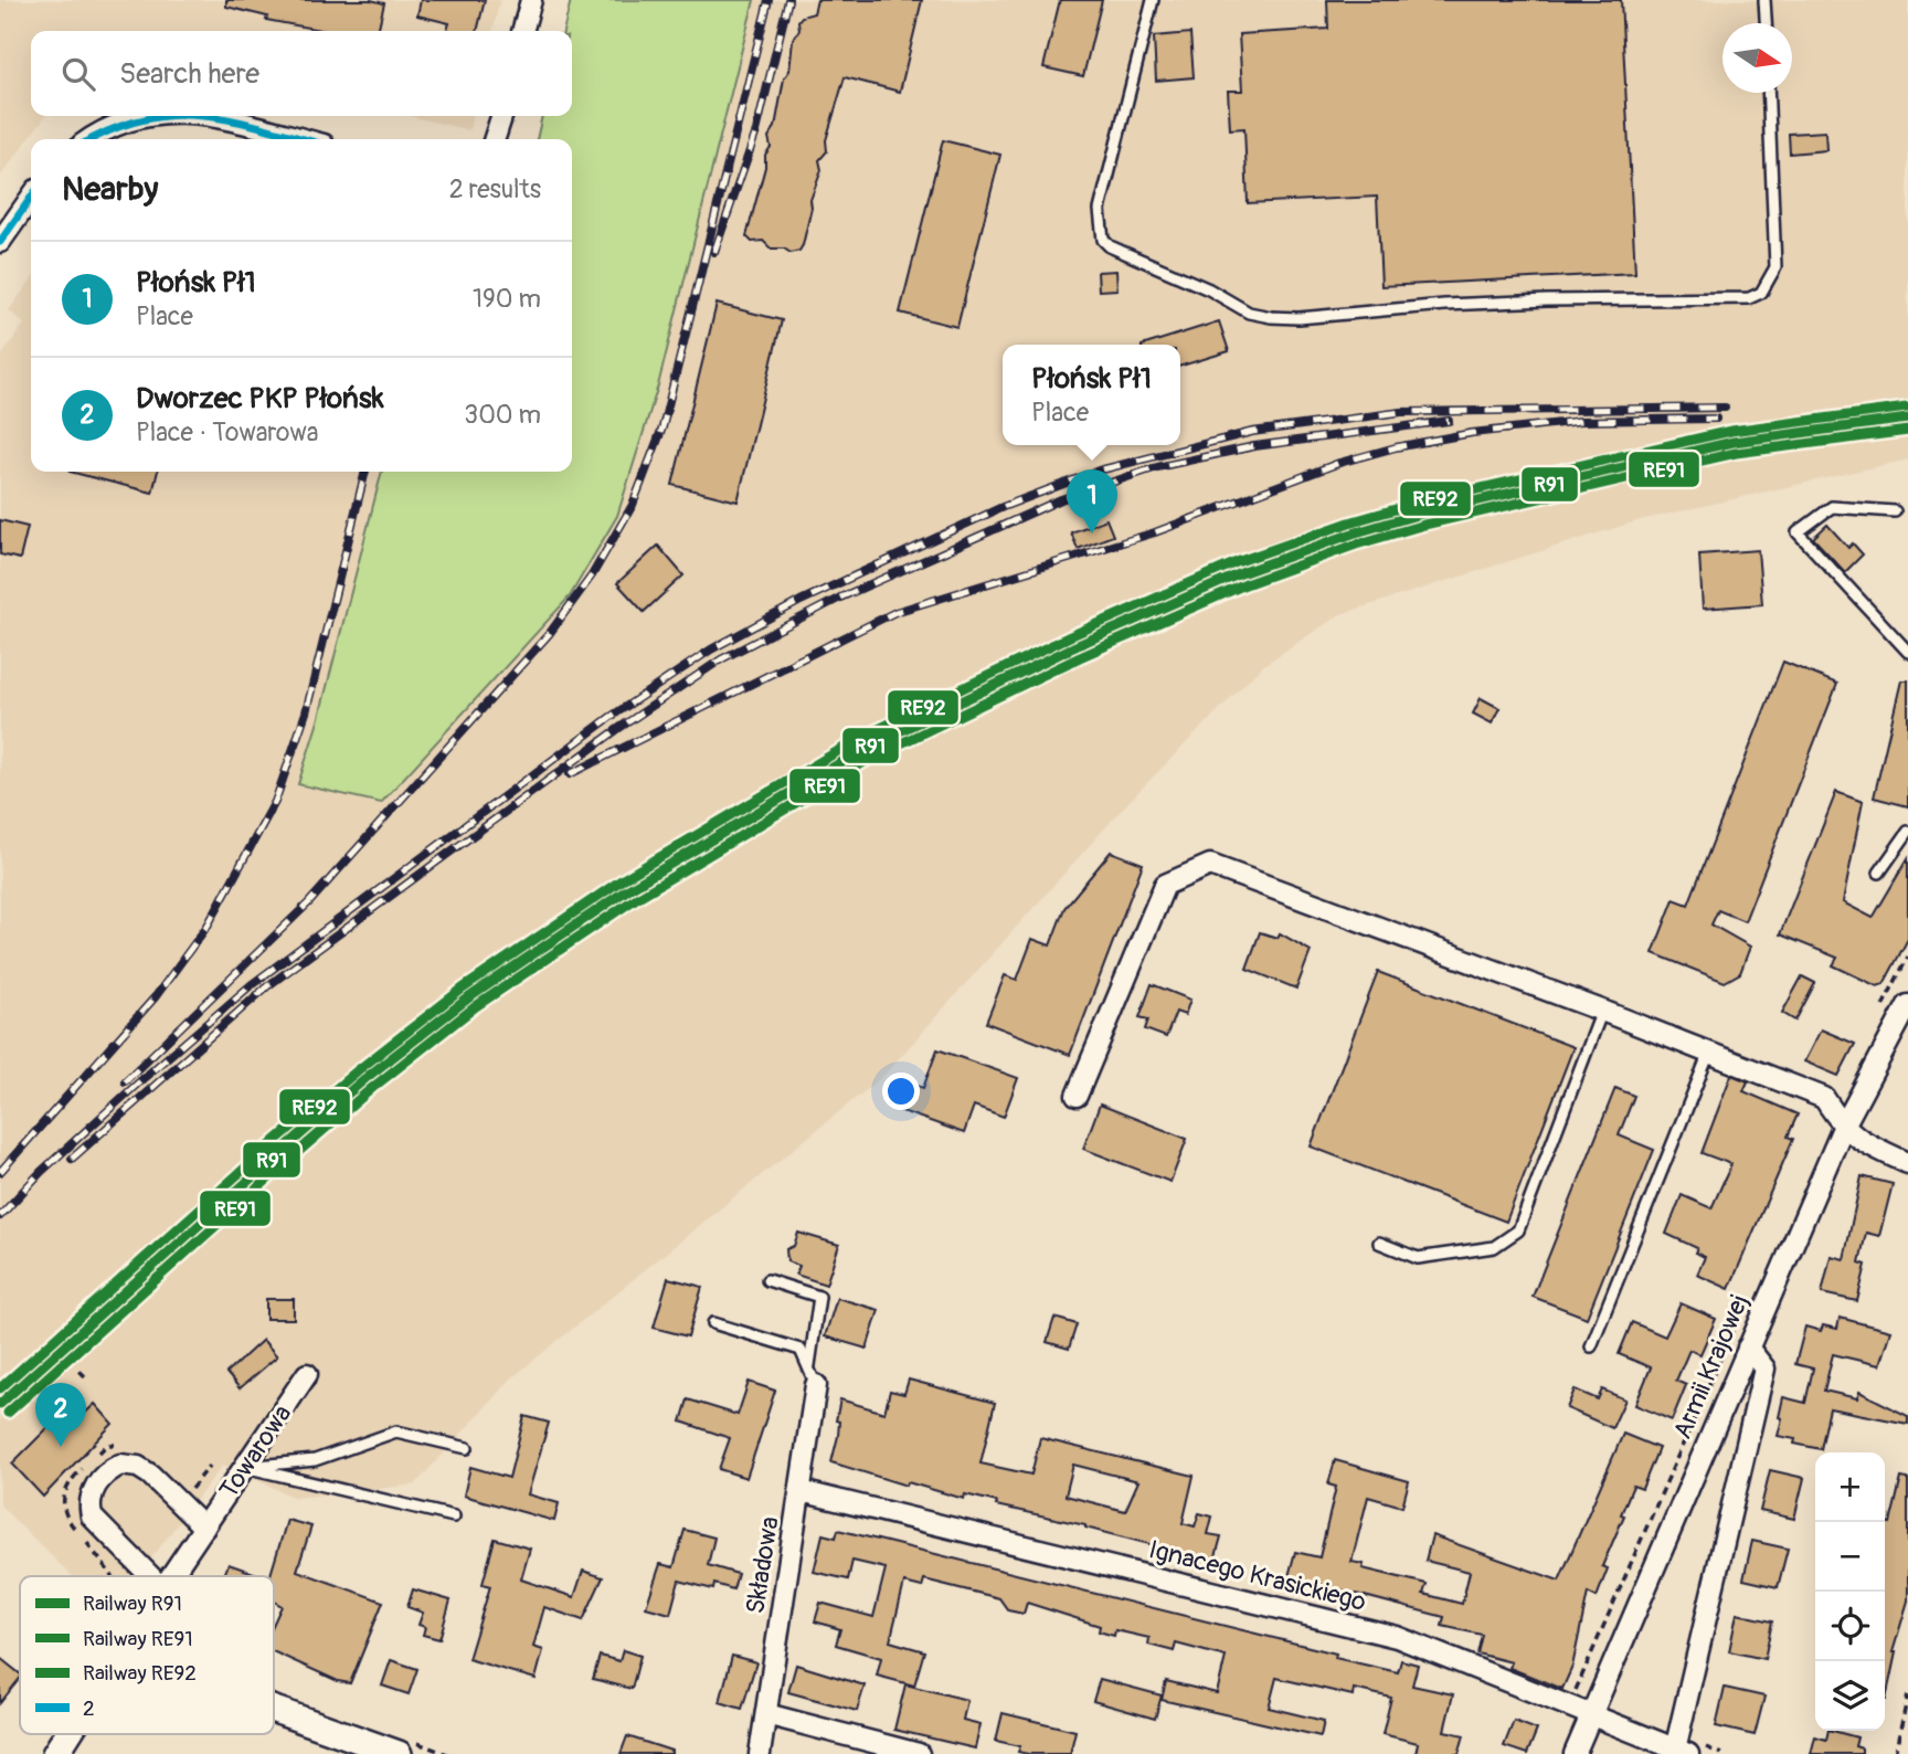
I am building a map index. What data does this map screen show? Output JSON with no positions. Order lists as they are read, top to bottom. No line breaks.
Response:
{"streets":{"street":["Armii Krajowej","Towarowa","Składowa","Ignacego Krasickiego"]},"crossings":[["Armii Krajowej","Ignacego Krasickiego"],["Składowa","Ignacego Krasickiego"]],"lines":["transit line 2","rail line RE92","rail line R91","rail line RE91"],"legend":["Railway R91","Railway RE91","Railway RE92","2"],"north":"right","page":{"search":"Search here","heading":["Nearby","2 results"],"list":[{"mark":"1","name":"Płońsk Pł1","note":"Place","value":"190 m"},{"mark":"2","name":"Dworzec PKP Płońsk","note":"Place · Towarowa","value":"300 m"}],"popup":["Płońsk Pł1","Place"],"pins":["1","2"],"map_buttons":["+","−"]}}
